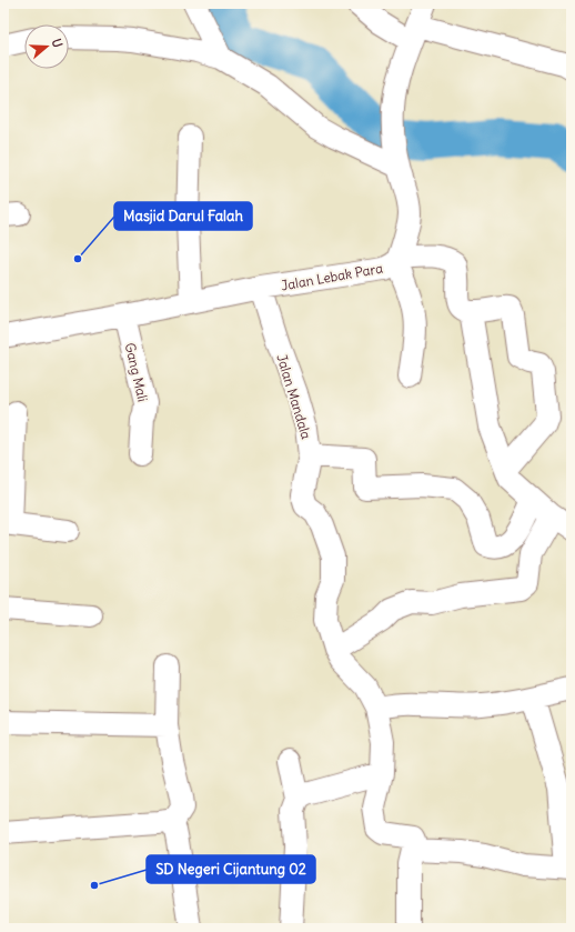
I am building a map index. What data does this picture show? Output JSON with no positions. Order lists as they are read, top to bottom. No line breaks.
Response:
{"streets":{"street":["Jalan Lebak Para","Gang Mali","Jalan Mandala"]},"crossings":[["Jalan Lebak Para","Gang Mali"],["Jalan Lebak Para","Jalan Mandala"]],"places":["Masjid Darul Falah","SD Negeri Cijantung 02"],"north":"right"}
